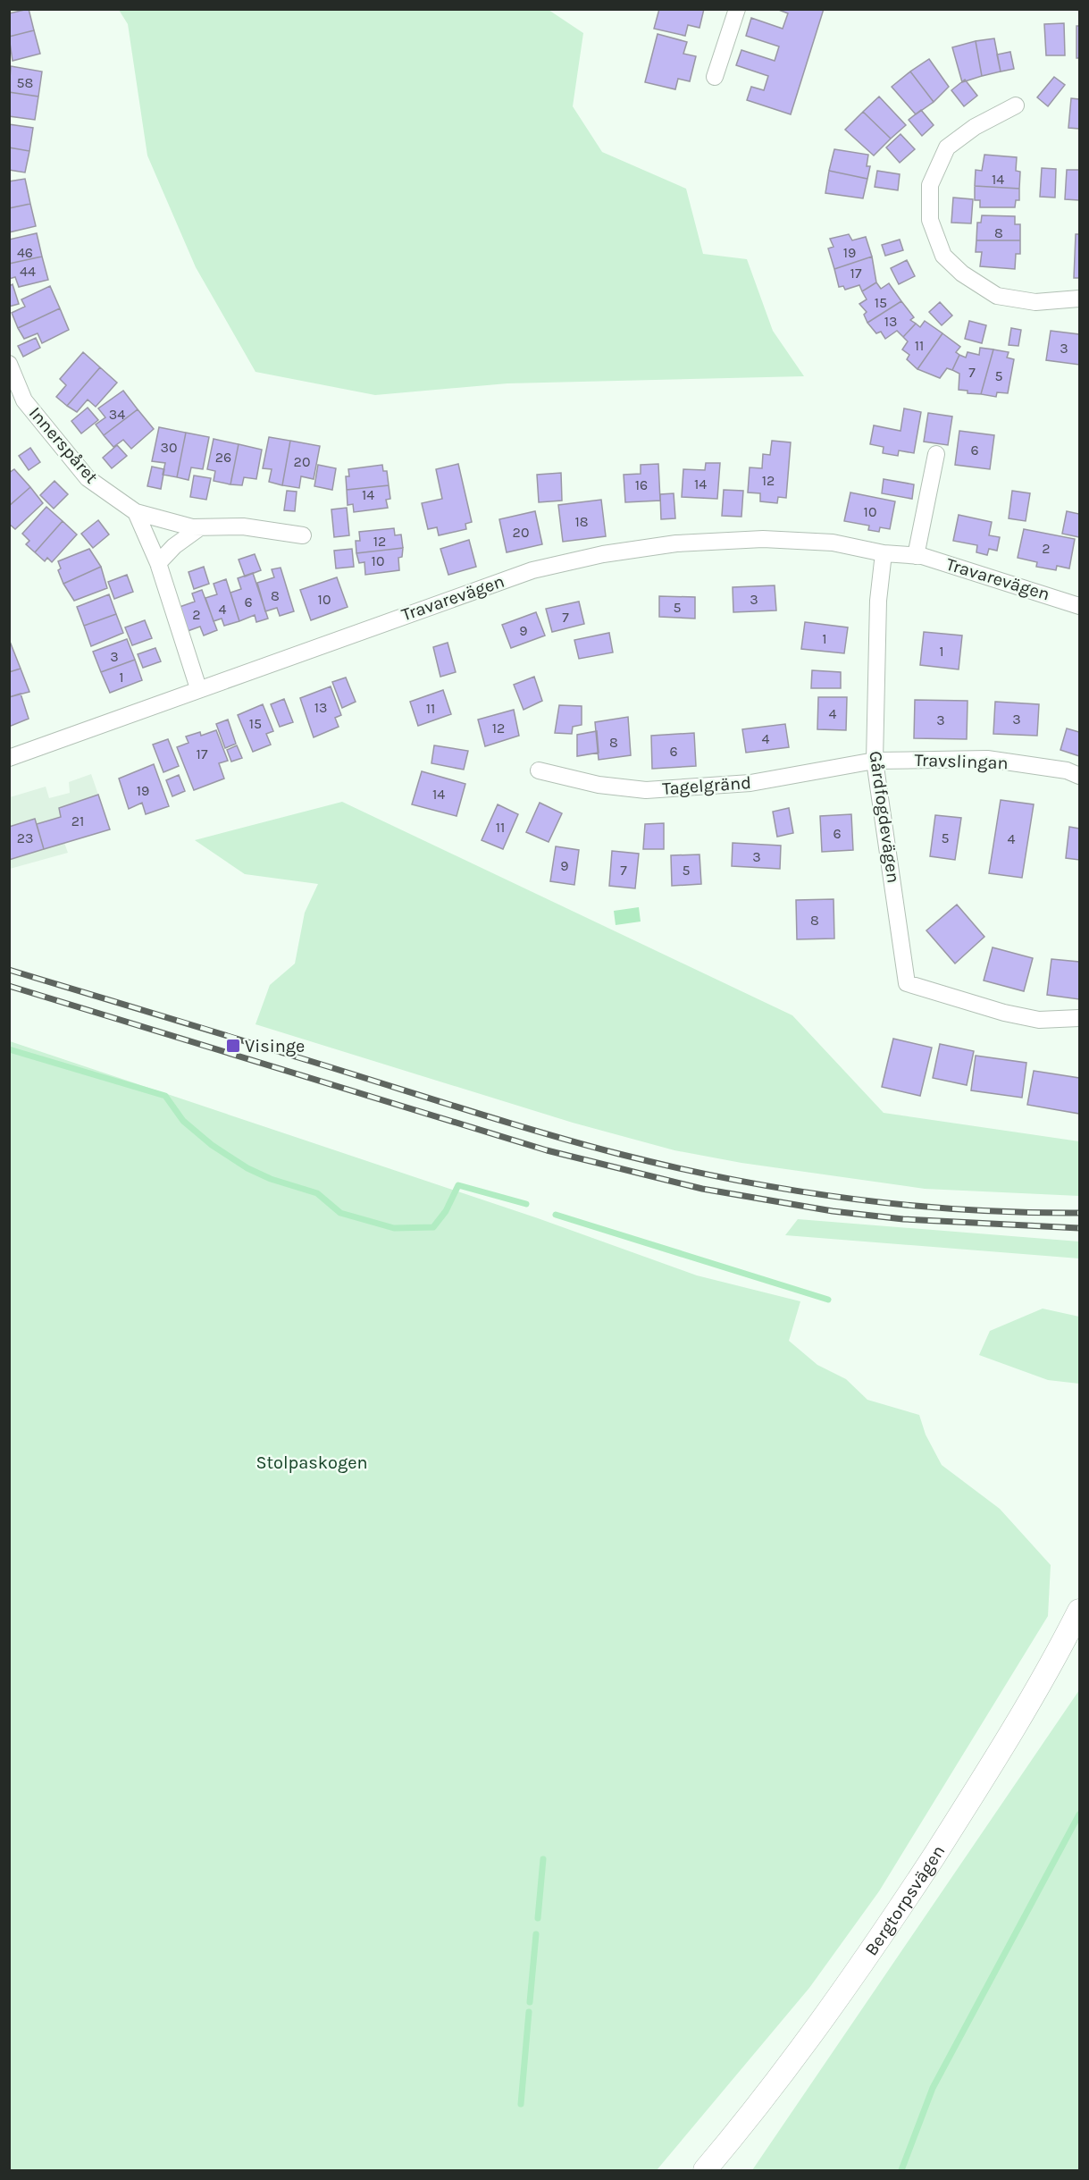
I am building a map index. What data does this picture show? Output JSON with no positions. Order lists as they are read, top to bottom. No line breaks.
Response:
{"streets":{"main road":["Bergtorpsvägen"],"street":["Innerspåret","Travarevägen","Travslingan","Tagelgränd","Gårdfogdevägen"]},"crossings":[["Travarevägen","Gårdfogdevägen"],["Travslingan","Tagelgränd"],["Travslingan","Gårdfogdevägen"],["Tagelgränd","Gårdfogdevägen"]],"parks":["Stolpaskogen"],"places":{"transit":["Visinge"]},"house_numbers":["58","14","8","46","19","44","17","15","13","11","3","7","5","34","30","6","26","20","12","14","16","14","10","18","20","12","2","10","8","10","3","6","5","4","2","7","9","1","1","3","1","13","11","4","3","3","15","12","4","8","6","17","19","14","21","11","6","23","5","4","3","9","7","5","8"]}
